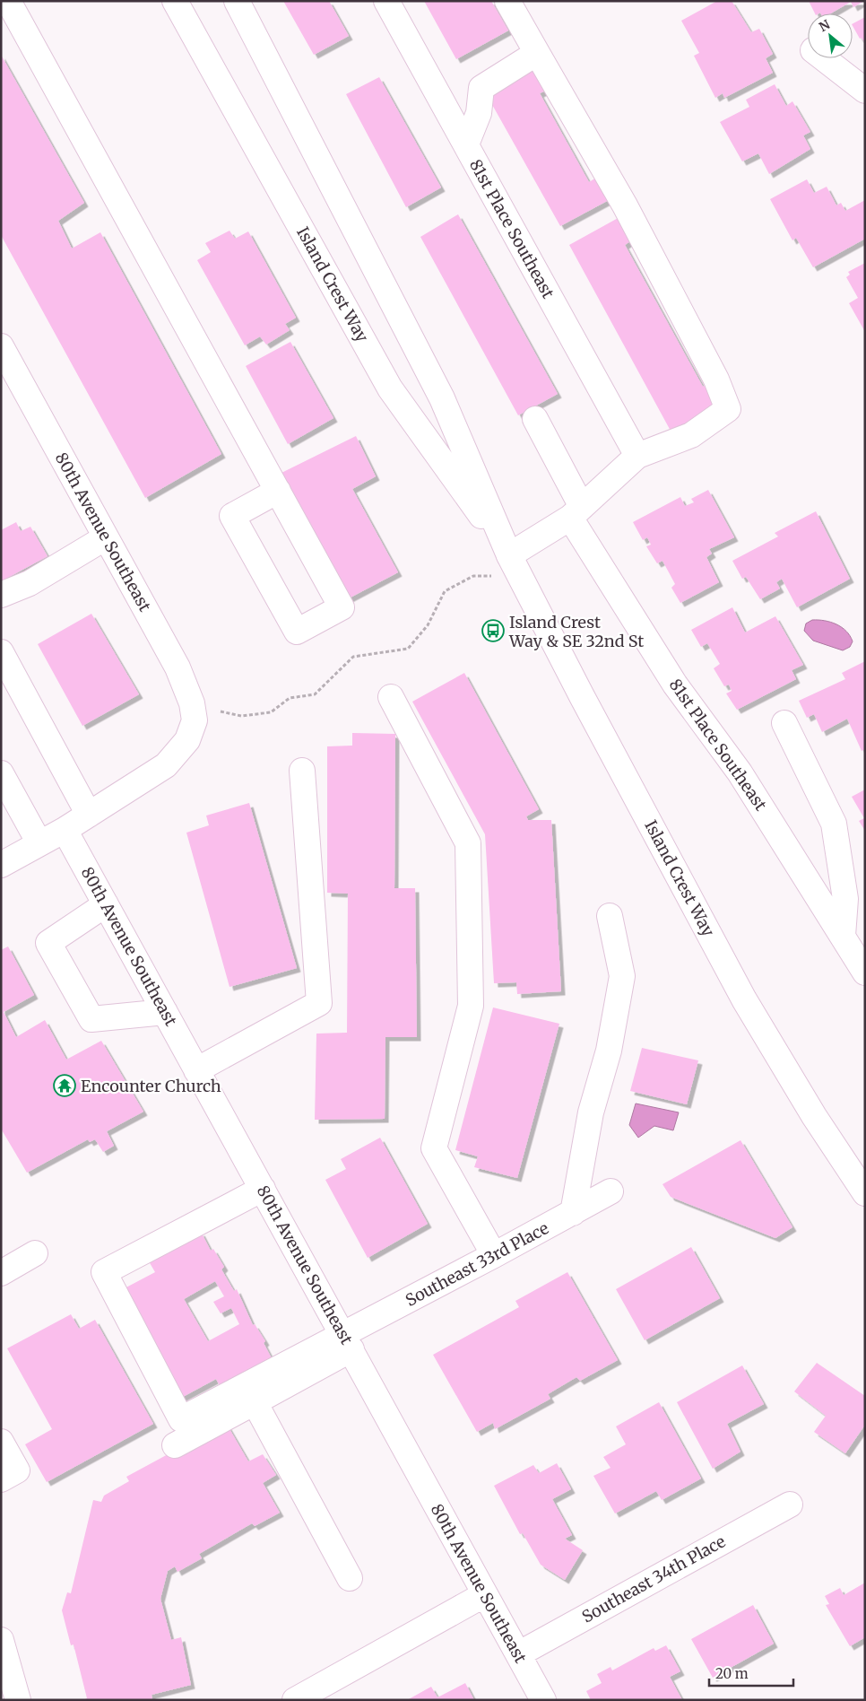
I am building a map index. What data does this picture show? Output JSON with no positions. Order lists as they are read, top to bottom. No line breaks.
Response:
{"streets":{"street":["81st Place Southeast","Island Crest Way","80th Avenue Southeast","Southeast 33rd Place","Southeast 34th Place"]},"crossings":[["80th Avenue Southeast","Southeast 33rd Place"],["80th Avenue Southeast","Southeast 34th Place"]],"places":{"bus stop":["Island Crest Way & SE 32nd St"],"temple":["Encounter Church"]},"scale_bar":"20 m","north":"top left"}
